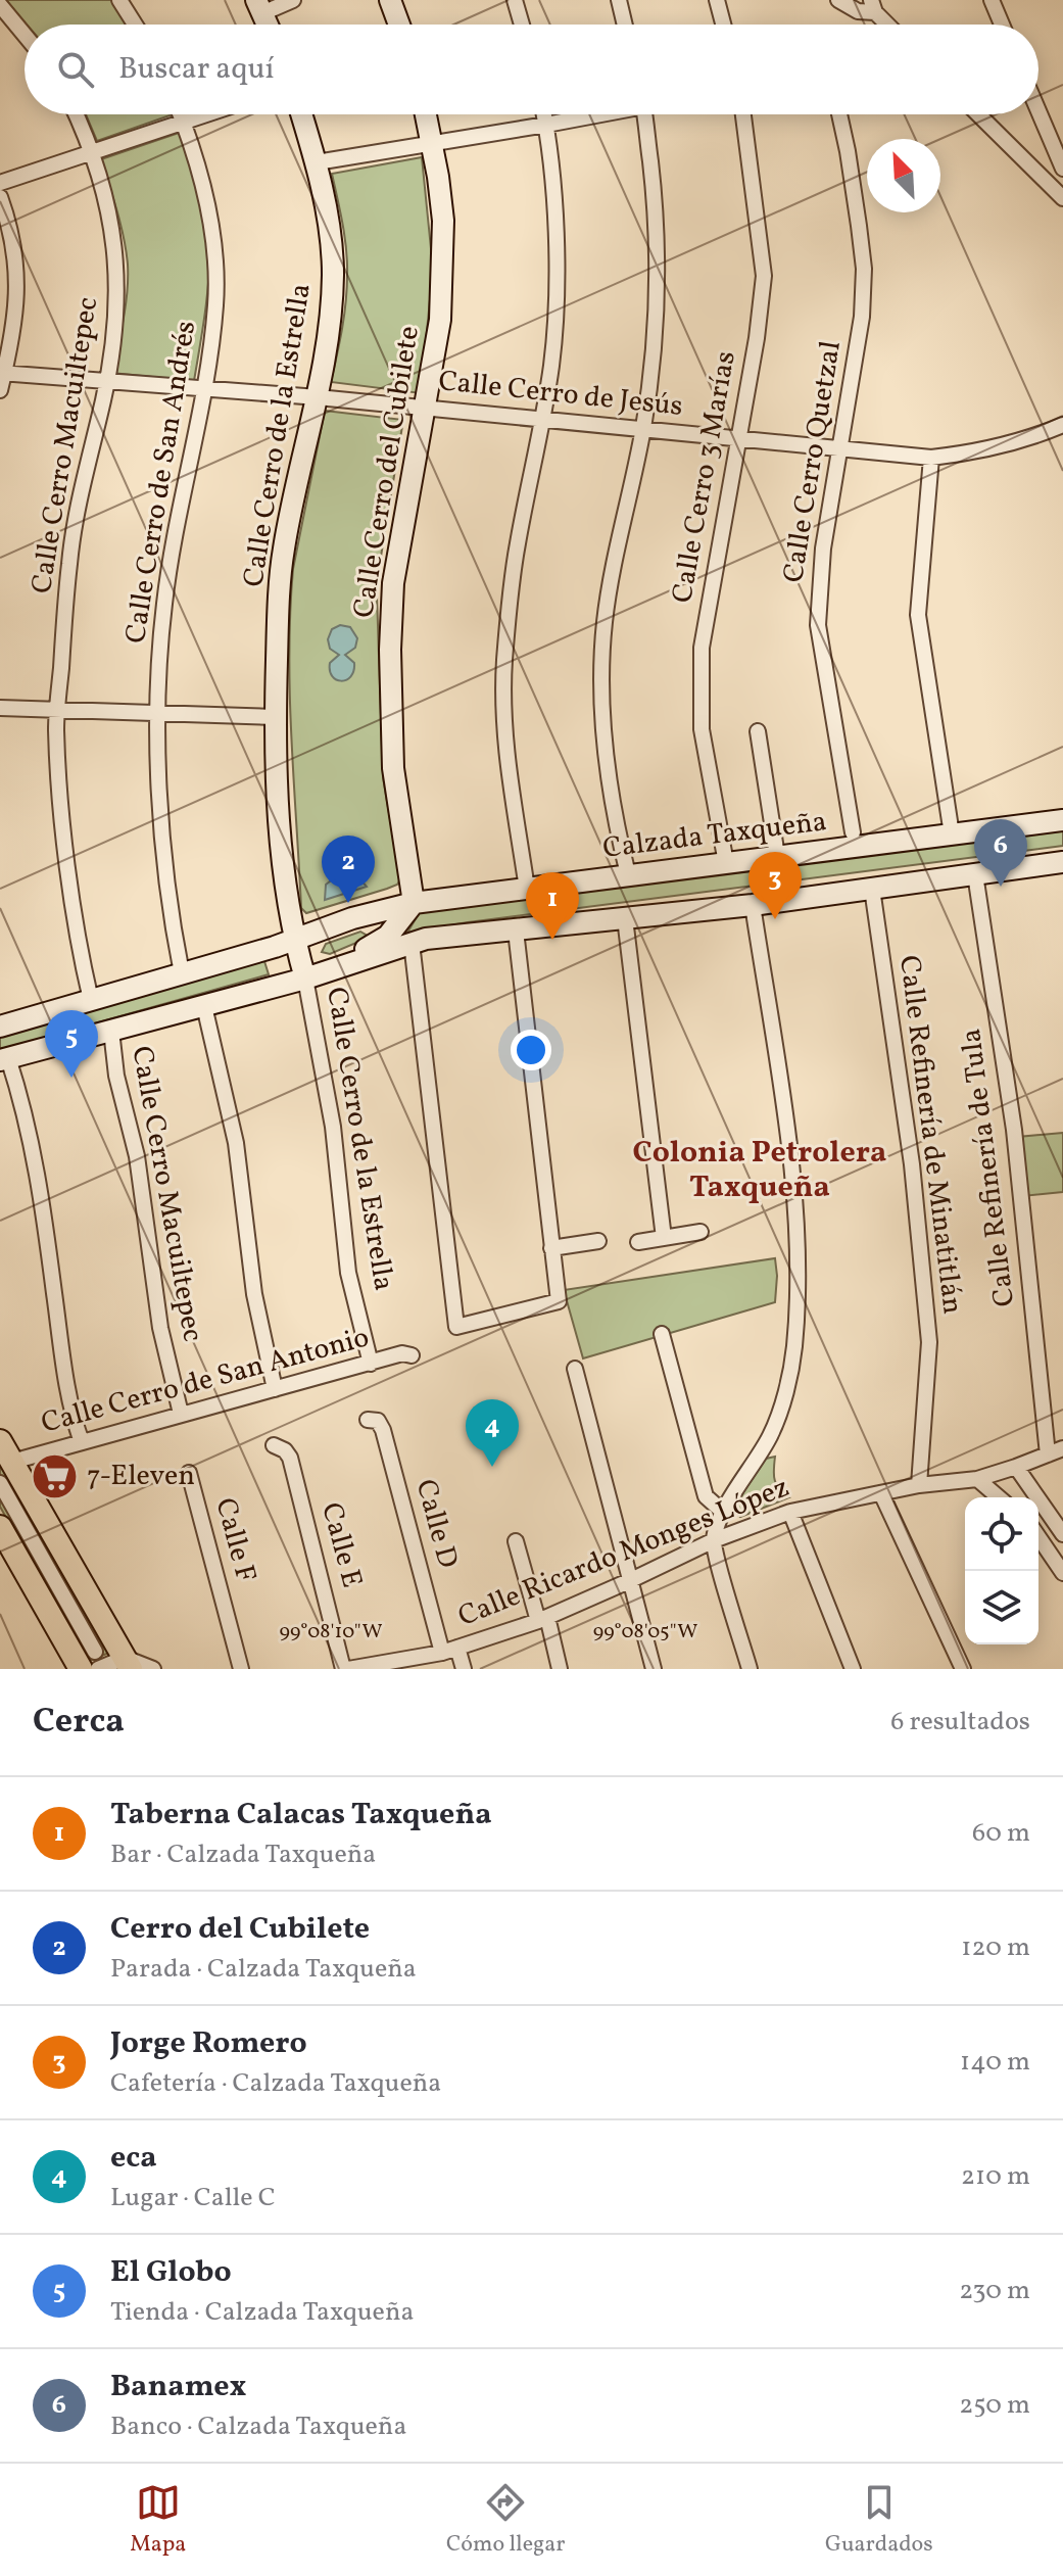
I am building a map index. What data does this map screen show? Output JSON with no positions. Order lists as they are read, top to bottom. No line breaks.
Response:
{"streets":{"main road":["Calle Cerro de la Estrella","Calle Cerro del Cubilete","Calzada Taxqueña"],"street":["Calle Cerro de Jesús","Calle Cerro Macuiltepec","Calle Cerro Quetzal","Calle Cerro 3 Marías","Calle Cerro de San Andrés","Calle Refinería de Minatitlán","Calle Refinería de Tula","Calle Cerro de San Antonio","Calle D","Calle F","Calle E","Calle Ricardo Monges López"]},"crossings":[["Calle Cerro de Jesús","Calle Cerro de la Estrella"],["Calle Cerro de Jesús","Calle Cerro Macuiltepec"],["Calle Cerro de Jesús","Calle Cerro Quetzal"],["Calle Cerro de Jesús","Calle Cerro del Cubilete"],["Calle Cerro de Jesús","Calle Cerro 3 Marías"],["Calle Cerro de Jesús","Calle Cerro de San Andrés"],["Calle Cerro de la Estrella","Calzada Taxqueña"],["Calle Cerro de la Estrella","Calle Cerro de San Antonio"],["Calle Cerro Macuiltepec","Calzada Taxqueña"],["Calle Cerro Macuiltepec","Calle Cerro de San Antonio"],["Calle Cerro del Cubilete","Calzada Taxqueña"],["Calle Cerro 3 Marías","Calzada Taxqueña"],["Calle Cerro de San Andrés","Calzada Taxqueña"],["Calle Refinería de Minatitlán","Calle Ricardo Monges López"],["Calle Refinería de Tula","Calle Ricardo Monges López"],["Calle D","Calle Ricardo Monges López"],["Calle E","Calle Ricardo Monges López"]],"districts":["Colonia Petrolera Taxqueña"],"places":{"supermarket":["7-Eleven"]},"north":"top left","page":{"search":"Buscar aquí","pins":["6","2","3","1","5","4"],"heading":["Cerca","6 resultados"],"list":[{"mark":"1","name":"Taberna Calacas Taxqueña","note":"Bar · Calzada Taxqueña","value":"60 m"},{"mark":"2","name":"Cerro del Cubilete","note":"Parada · Calzada Taxqueña","value":"120 m"},{"mark":"3","name":"Jorge Romero","note":"Cafetería · Calzada Taxqueña","value":"140 m"},{"mark":"4","name":"eca","note":"Lugar · Calle C","value":"210 m"},{"mark":"5","name":"El Globo","note":"Tienda · Calzada Taxqueña","value":"230 m"},{"mark":"6","name":"Banamex","note":"Banco · Calzada Taxqueña","value":"250 m"}],"nav":["Mapa","Cómo llegar","Guardados"]},"coordinates":["99°08'10\"W","99°08'05\"W"]}
